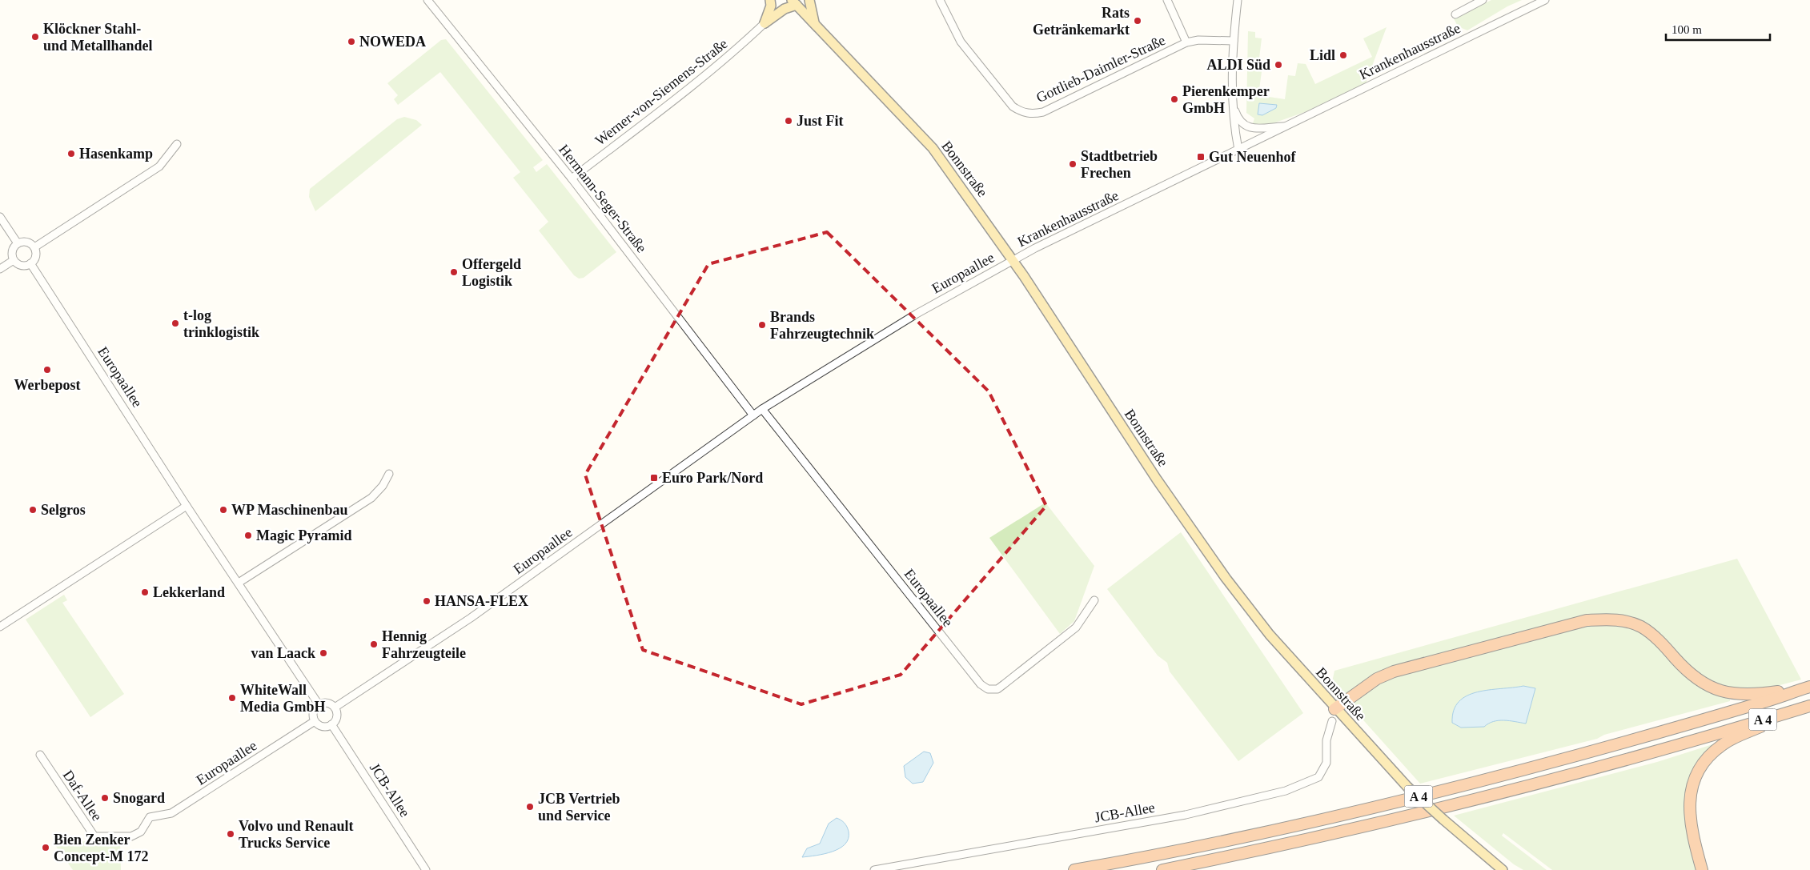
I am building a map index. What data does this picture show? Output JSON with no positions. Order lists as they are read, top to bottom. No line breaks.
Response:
{"streets":{"highway":["A 4"],"main road":["Bonnstraße"],"street":["Krankenhausstraße","Gottlieb-Daimler-Straße","Werner-von-Siemens-Straße","Hermann-Seger-Straße","Europaallee","JCB-Allee","Daf-Allee"]},"crossings":[["Krankenhausstraße","Bonnstraße"],["Krankenhausstraße","Europaallee"],["Werner-von-Siemens-Straße","Hermann-Seger-Straße"],["Bonnstraße","Europaallee"],["Hermann-Seger-Straße","Europaallee"],["Europaallee","JCB-Allee"],["Europaallee","Daf-Allee"]],"places":{"other":["Rats Getränkemarkt","Klöckner Stahl- und Metallhandel","NOWEDA","Lidl","ALDI Süd","Pierenkemper GmbH","Just Fit","Hasenkamp","Stadtbetrieb Frechen","Offergeld Logistik","t-log trinklogistik","Brands Fahrzeugtechnik","Werbepost","Selgros","WP Maschinenbau","Magic Pyramid","Lekkerland","HANSA-FLEX","Hennig Fahrzeugteile","van Laack","WhiteWall Media GmbH","Snogard","JCB Vertrieb und Service","Volvo und Renault Trucks Service","Bien Zenker Concept-M 172"],"transit":["Gut Neuenhof","Euro Park/Nord"]},"scale_bar":"100 m"}
